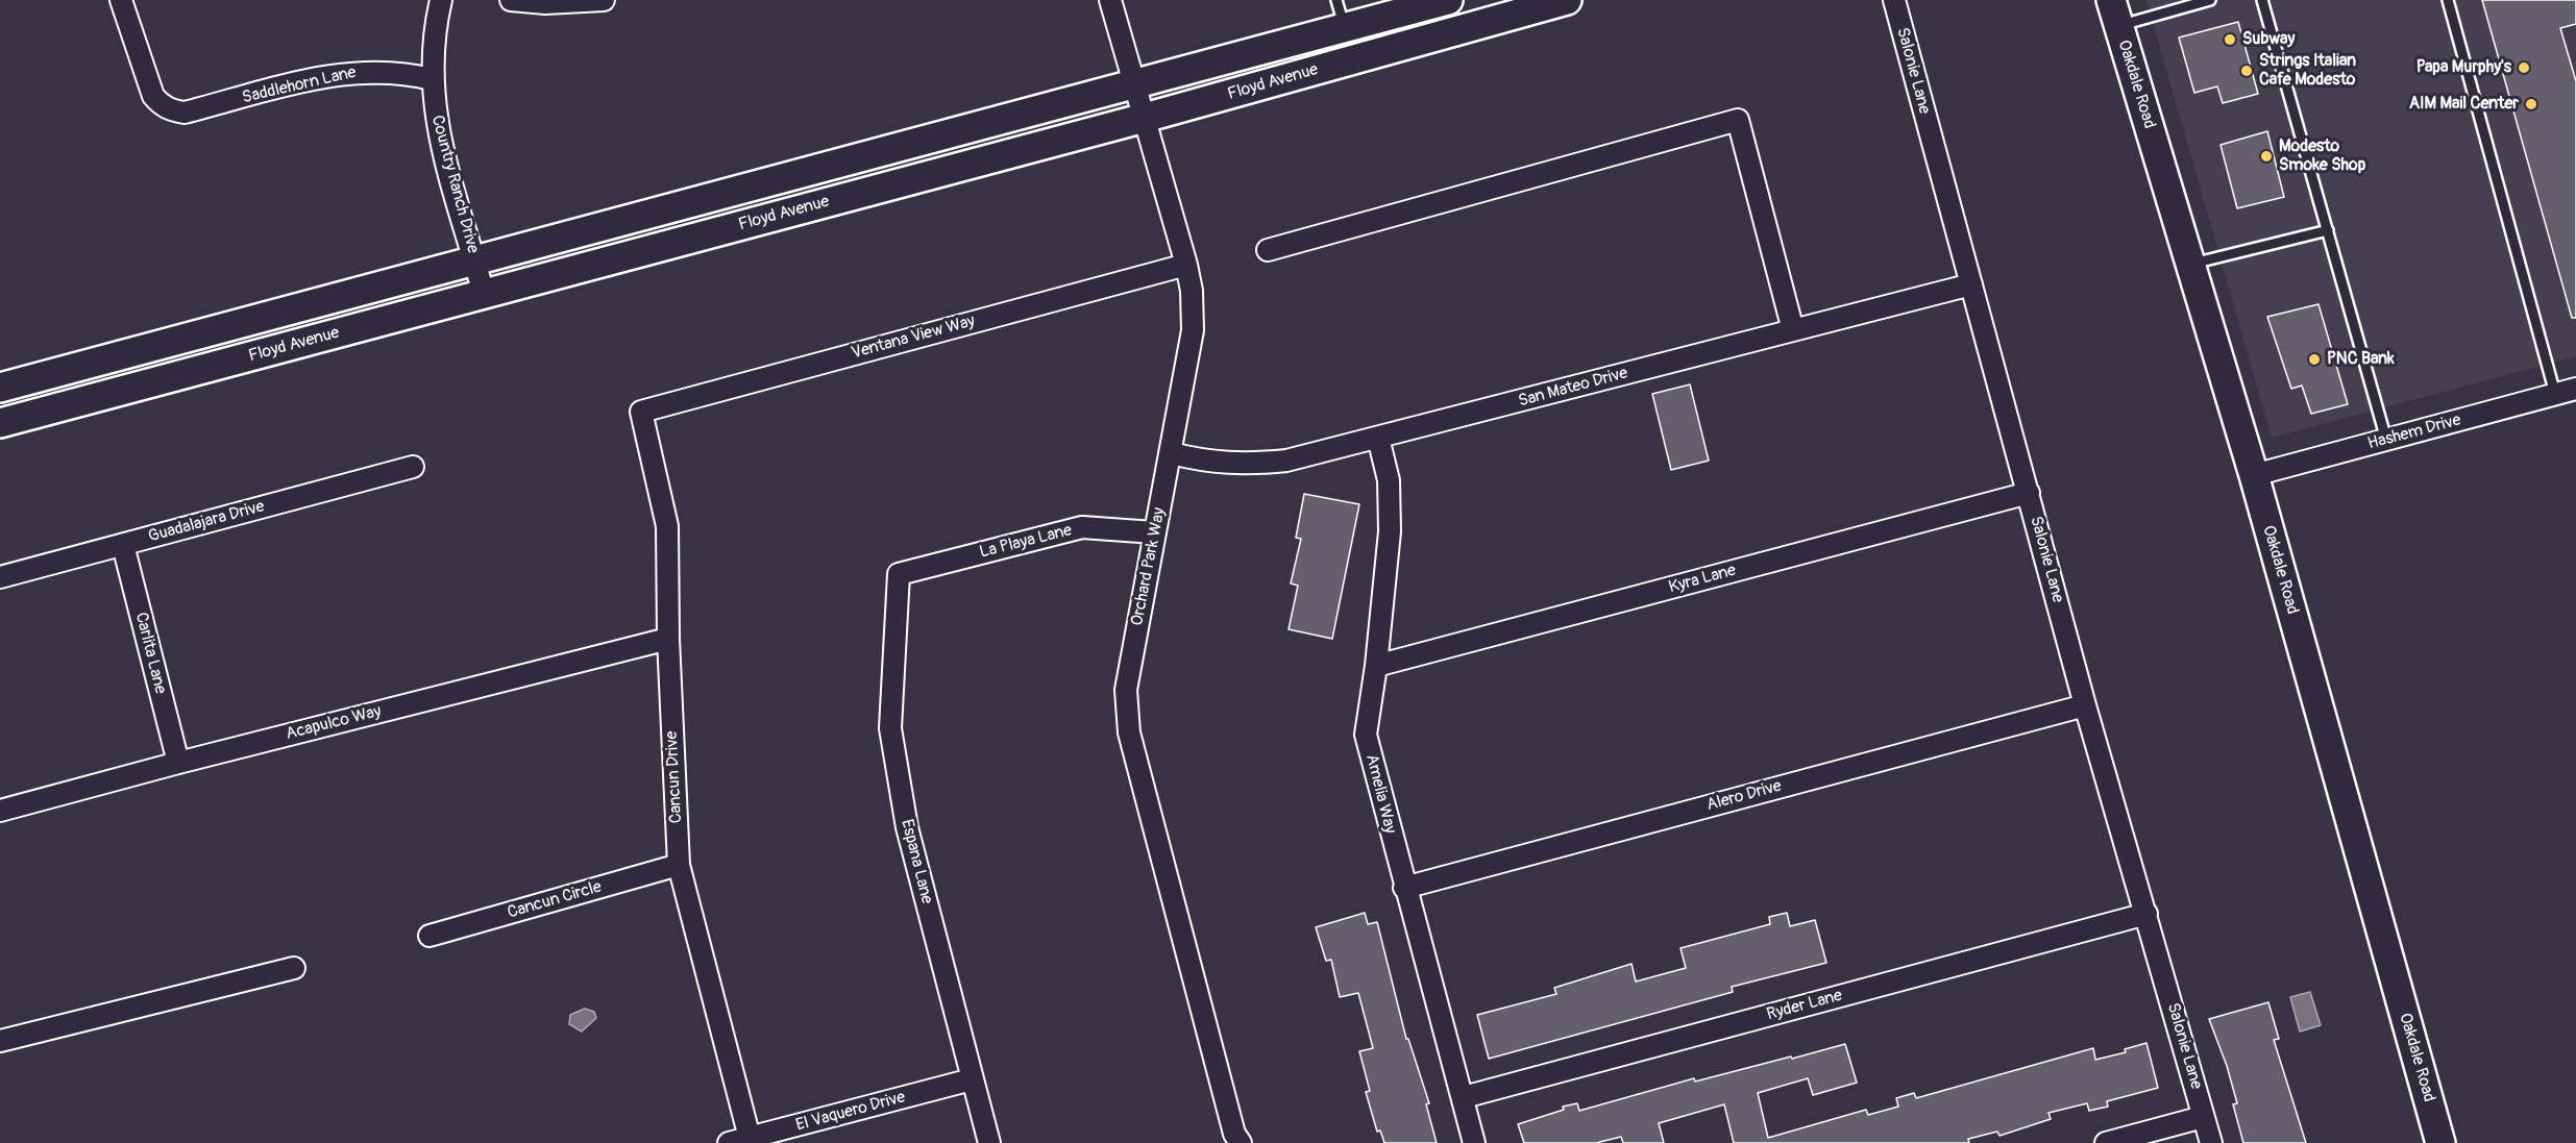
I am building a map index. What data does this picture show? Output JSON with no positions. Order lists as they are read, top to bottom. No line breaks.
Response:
{"streets":{"street":["Salonie Lane","Floyd Avenue","Oakdale Road","Saddlehorn Lane","Country Ranch Drive","Ventana View Way","San Mateo Drive","Hashem Drive","Guadalajara Drive","La Playa Lane","Orchard Park Way","Kyra Lane","Carlita Lane","Acapulco Way","Cancun Drive","Amelia Way","Alero Drive","Espana Lane","Cancun Circle","Ryder Lane","El Vaquero Drive"]},"crossings":[["Salonie Lane","San Mateo Drive"],["Salonie Lane","Kyra Lane"],["Salonie Lane","Alero Drive"],["Salonie Lane","Ryder Lane"],["Floyd Avenue","Country Ranch Drive"],["Floyd Avenue","Orchard Park Way"],["Oakdale Road","Hashem Drive"],["Saddlehorn Lane","Country Ranch Drive"],["Ventana View Way","Orchard Park Way"],["Ventana View Way","Cancun Drive"],["San Mateo Drive","Orchard Park Way"],["San Mateo Drive","Amelia Way"],["Guadalajara Drive","Carlita Lane"],["La Playa Lane","Orchard Park Way"],["La Playa Lane","Espana Lane"],["Kyra Lane","Amelia Way"],["Carlita Lane","Acapulco Way"],["Acapulco Way","Cancun Drive"],["Cancun Drive","Cancun Circle"],["Cancun Drive","El Vaquero Drive"],["Amelia Way","Alero Drive"],["Amelia Way","Ryder Lane"],["Espana Lane","El Vaquero Drive"]],"places":["Subway","Papa Murphy's","Strings Italian Cafe Modesto","AIM Mail Center","Modesto Smoke Shop","PNC Bank"]}
